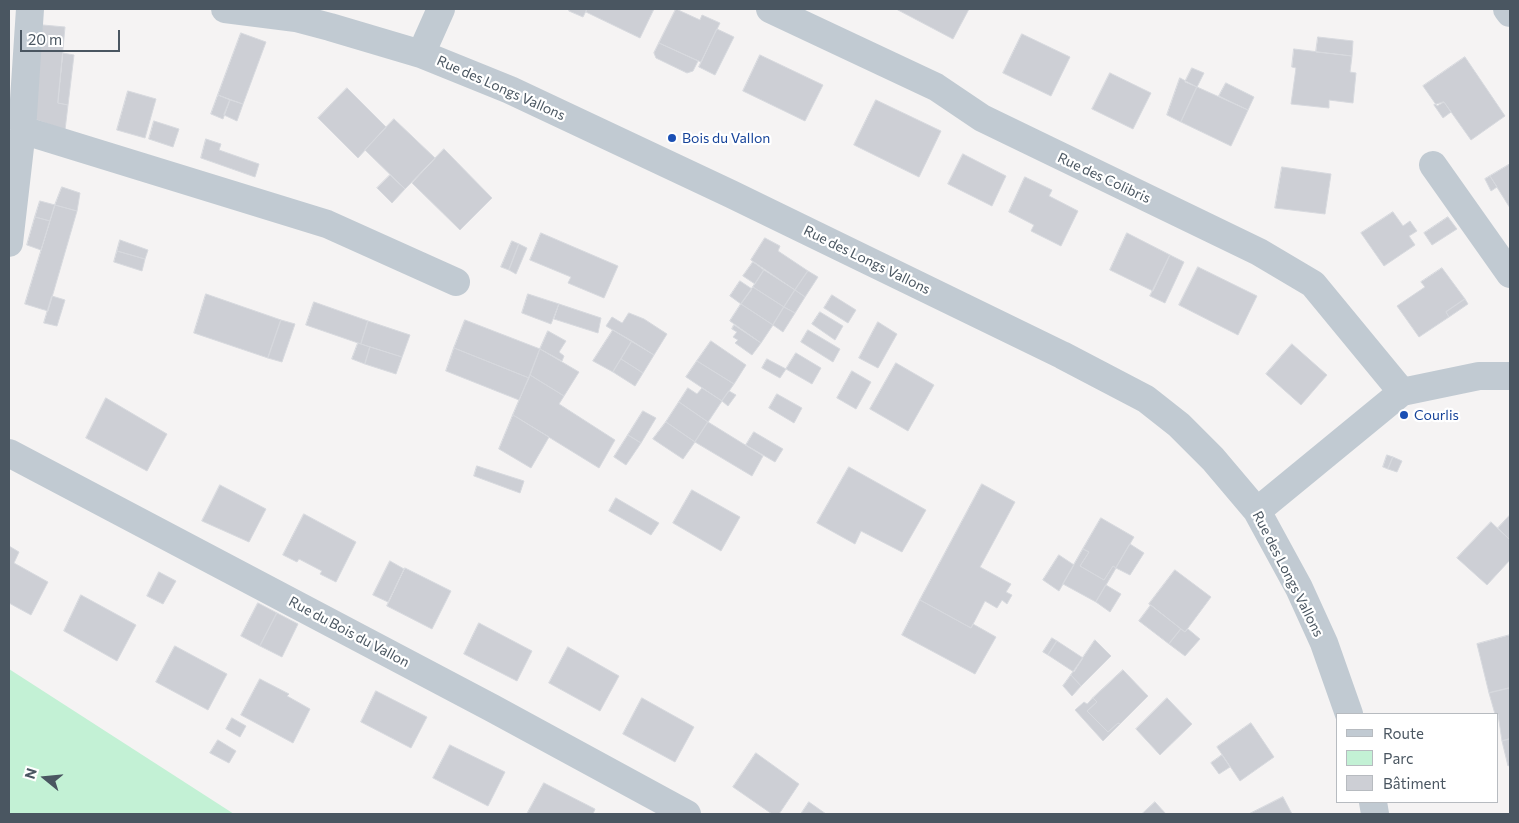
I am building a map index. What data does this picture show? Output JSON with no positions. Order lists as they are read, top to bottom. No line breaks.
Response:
{"streets":{"street":["Rue des Longs Vallons","Rue des Colibris","Rue du Bois du Vallon"]},"places":["Bois du Vallon","Courlis"],"legend":["Route","Parc","Bâtiment"],"scale_bar":"20 m","north":"left"}
